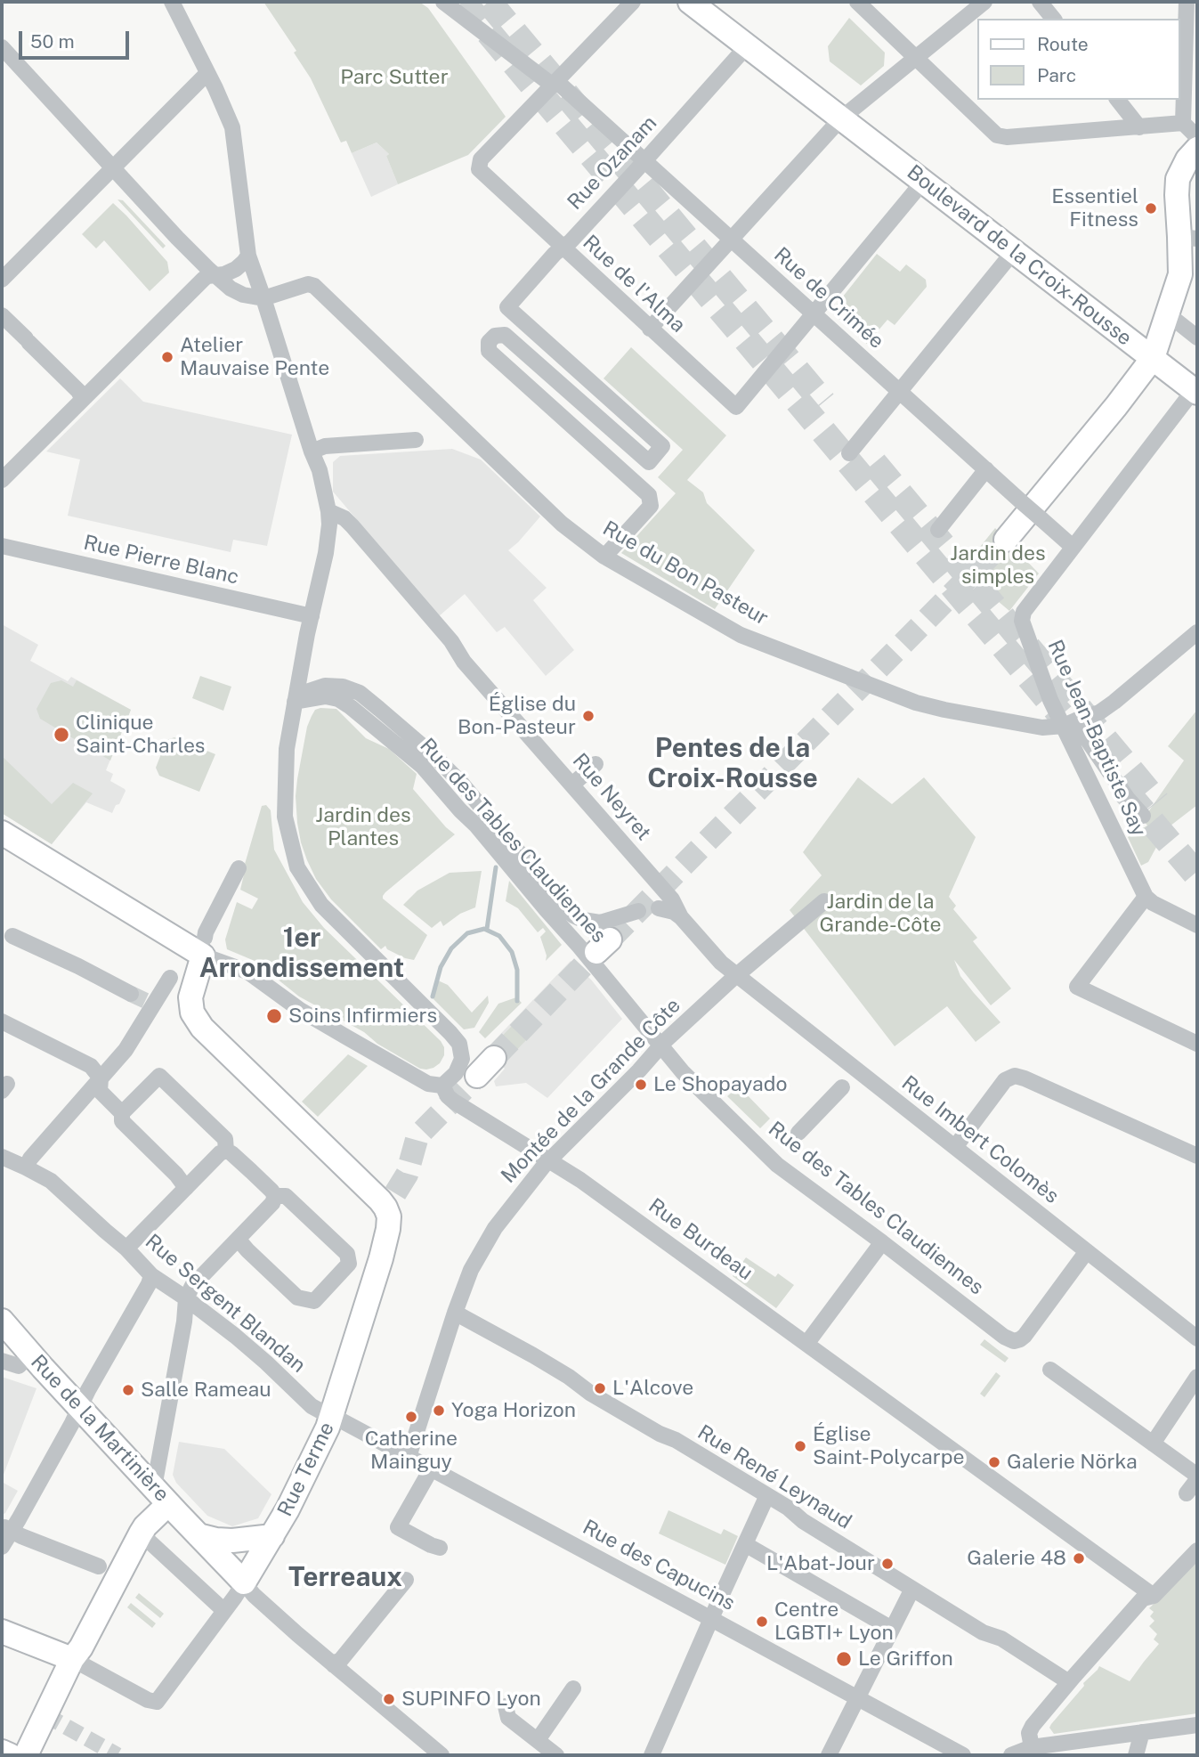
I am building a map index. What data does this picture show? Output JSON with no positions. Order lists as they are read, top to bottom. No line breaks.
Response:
{"streets":{"street":["Rue Ozanam","Boulevard de la Croix-Rousse","Rue de l'Alma","Rue de Crimée","Rue Pierre Blanc","Rue du Bon Pasteur","Rue Jean-Baptiste Say","Rue Neyret","Rue des Tables Claudiennes","Montée de la Grande Côte","Rue Imbert Colomès","Rue Burdeau","Rue Sergent Blandan","Rue de la Martinière","Rue Terme","Rue René Leynaud","Rue des Capucins"]},"crossings":[["Rue Ozanam","Boulevard de la Croix-Rousse"],["Rue Ozanam","Rue de l'Alma"],["Rue Ozanam","Rue de Crimée"],["Rue Ozanam","Rue du Bon Pasteur"],["Boulevard de la Croix-Rousse","Rue Jean-Baptiste Say"],["Rue de l'Alma","Rue de Crimée"],["Rue de Crimée","Rue Jean-Baptiste Say"],["Rue du Bon Pasteur","Rue Jean-Baptiste Say"],["Rue Neyret","Montée de la Grande Côte"],["Rue Neyret","Rue Imbert Colomès"],["Rue des Tables Claudiennes","Montée de la Grande Côte"],["Rue des Tables Claudiennes","Rue Imbert Colomès"],["Montée de la Grande Côte","Rue Imbert Colomès"],["Montée de la Grande Côte","Rue Burdeau"],["Montée de la Grande Côte","Rue Sergent Blandan"],["Montée de la Grande Côte","Rue René Leynaud"],["Rue Burdeau","Rue Terme"],["Rue Sergent Blandan","Rue Terme"],["Rue Sergent Blandan","Rue des Capucins"],["Rue de la Martinière","Rue Terme"]],"districts":["Pentes de la Croix-Rousse","1er Arrondissement","Terreaux"],"parks":["Parc Sutter","Jardin des simples","Jardin des Plantes","Jardin de la Grande-Côte"],"places":["Essentiel Fitness","Atelier Mauvaise Pente","Église du Bon-Pasteur","Clinique Saint-Charles","Soins Infirmiers","Le Shopayado","L'Alcove","Salle Rameau","Yoga Horizon","Catherine Mainguy","Église Saint-Polycarpe","Galerie Nörka","Galerie 48","L'Abat-Jour","Centre LGBTI+ Lyon","Le Griffon","SUPINFO Lyon"],"legend":["Route","Parc"],"scale_bar":"50 m"}
